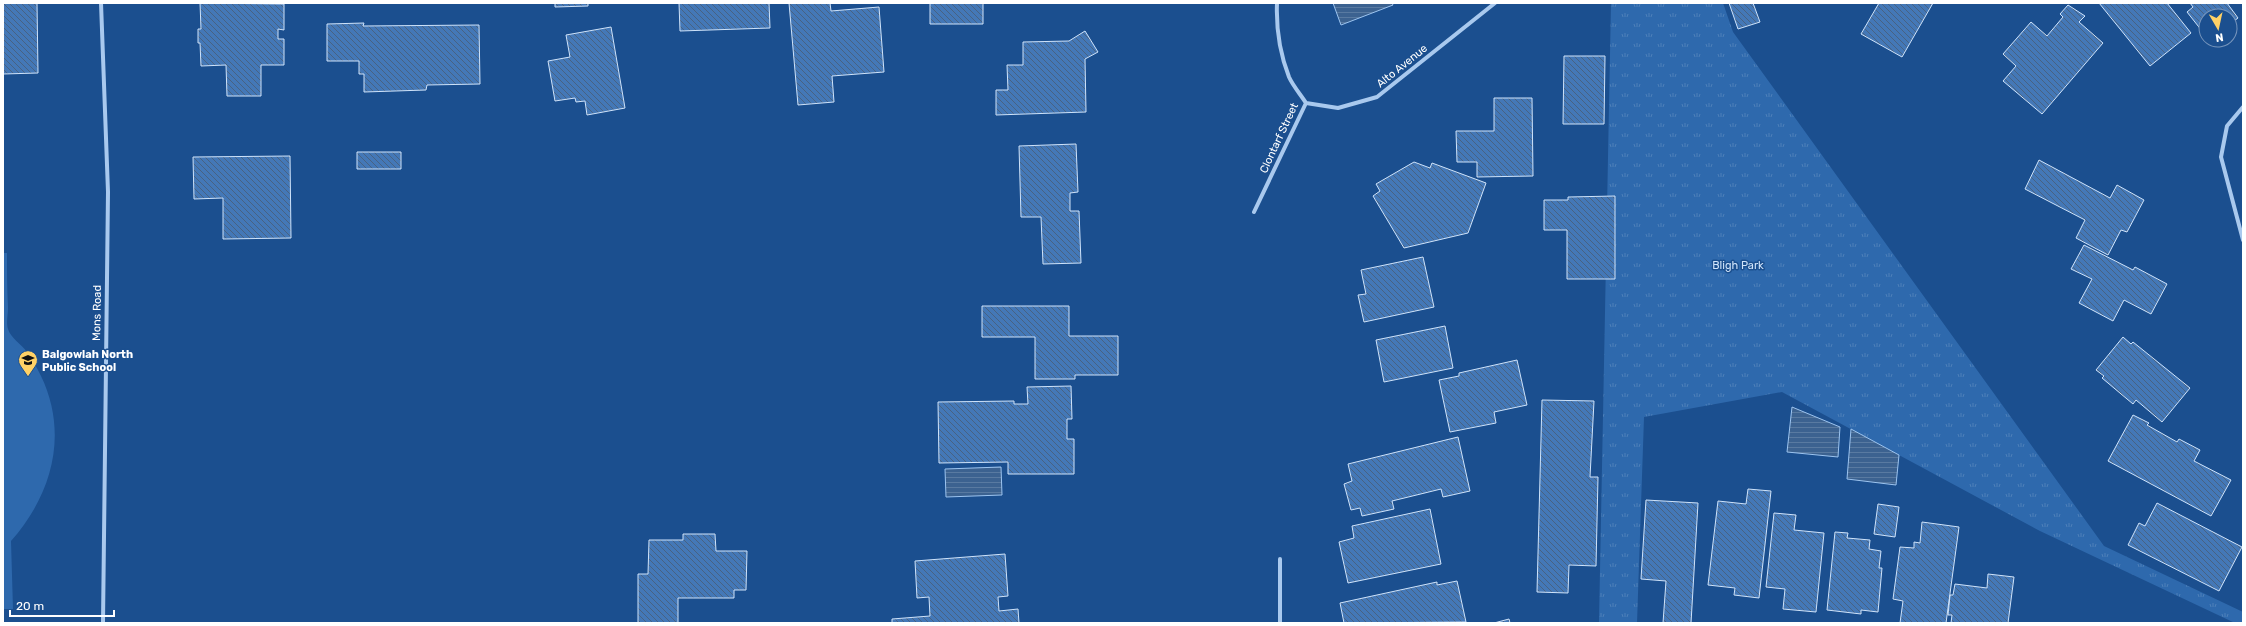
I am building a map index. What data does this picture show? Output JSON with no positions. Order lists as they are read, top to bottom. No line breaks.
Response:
{"streets":{"street":["Alto Avenue","Clontarf Street","Mons Road"]},"crossings":[["Alto Avenue","Clontarf Street"]],"parks":["Bligh Park"],"places":{"school or university":["Balgowlah North Public School"]},"scale_bar":"20 m","north":"bottom"}
